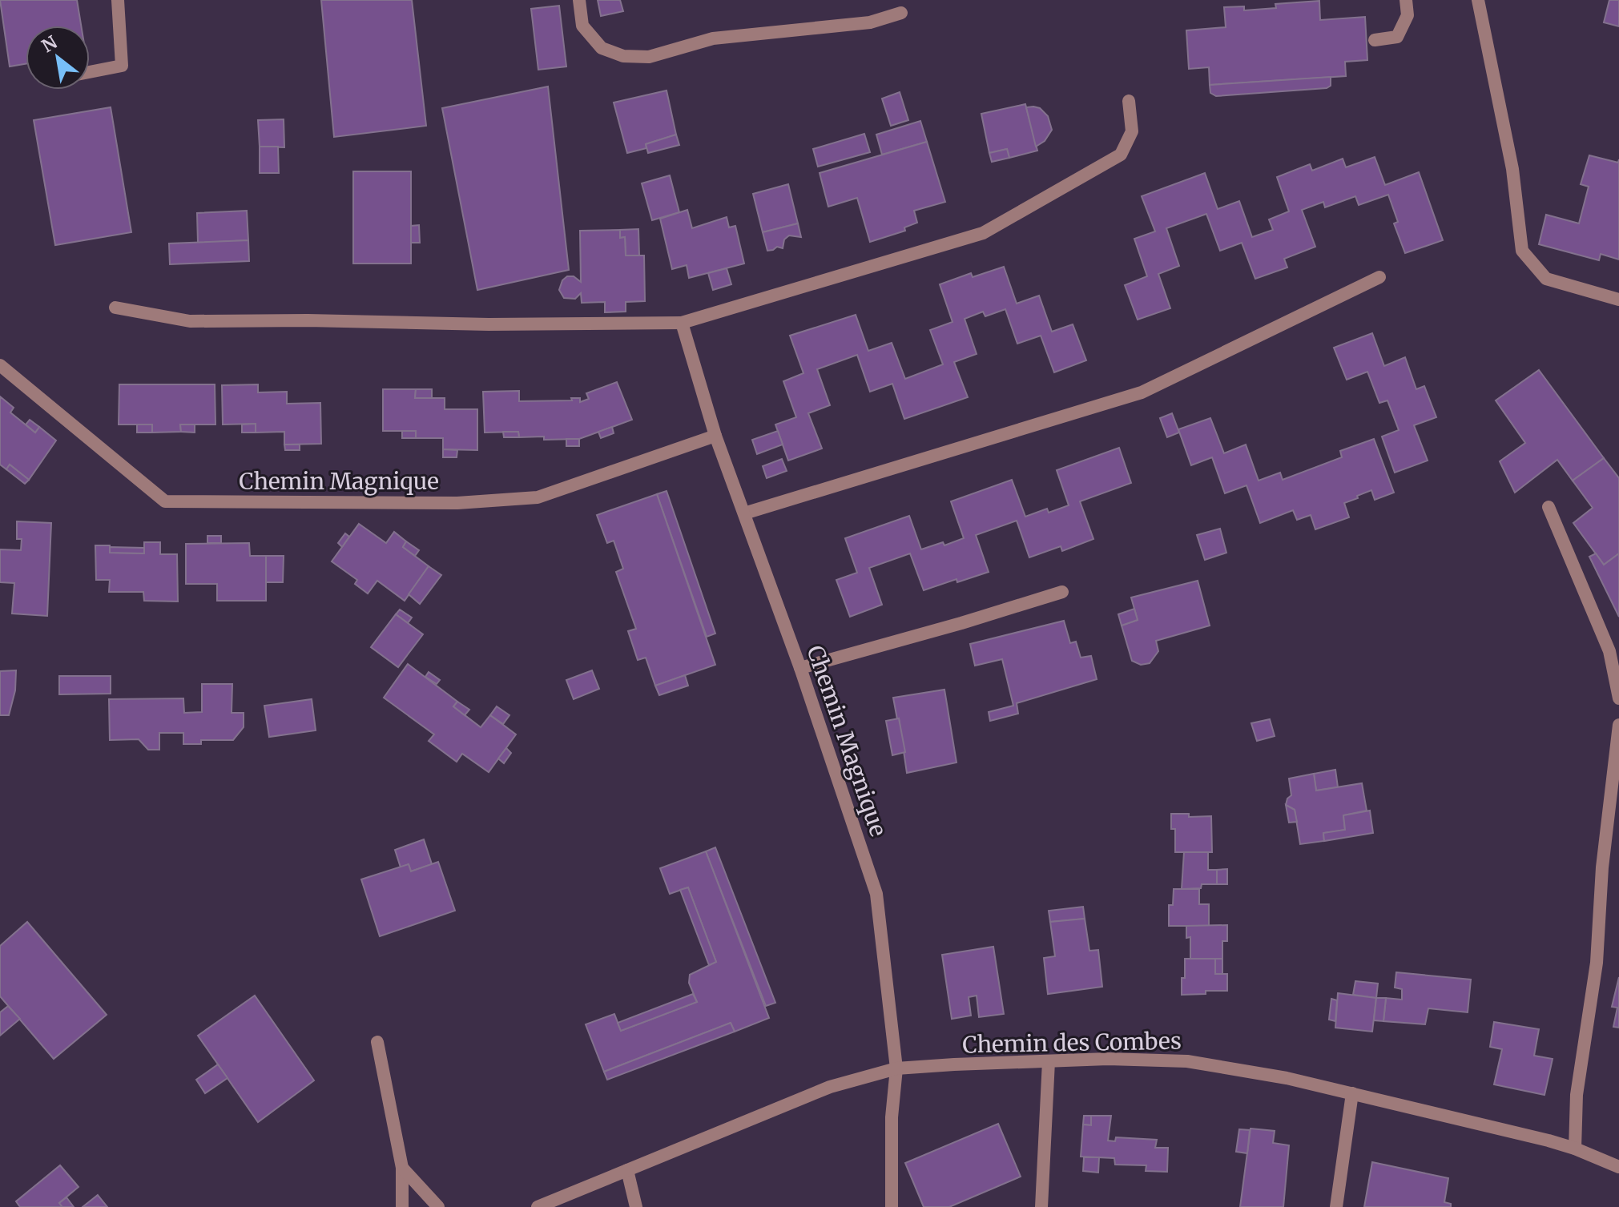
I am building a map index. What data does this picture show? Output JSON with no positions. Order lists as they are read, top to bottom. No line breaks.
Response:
{"streets":{"street":["Chemin Magnique","Chemin des Combes"]},"crossings":[["Chemin Magnique","Chemin des Combes"]],"north":"top left"}
